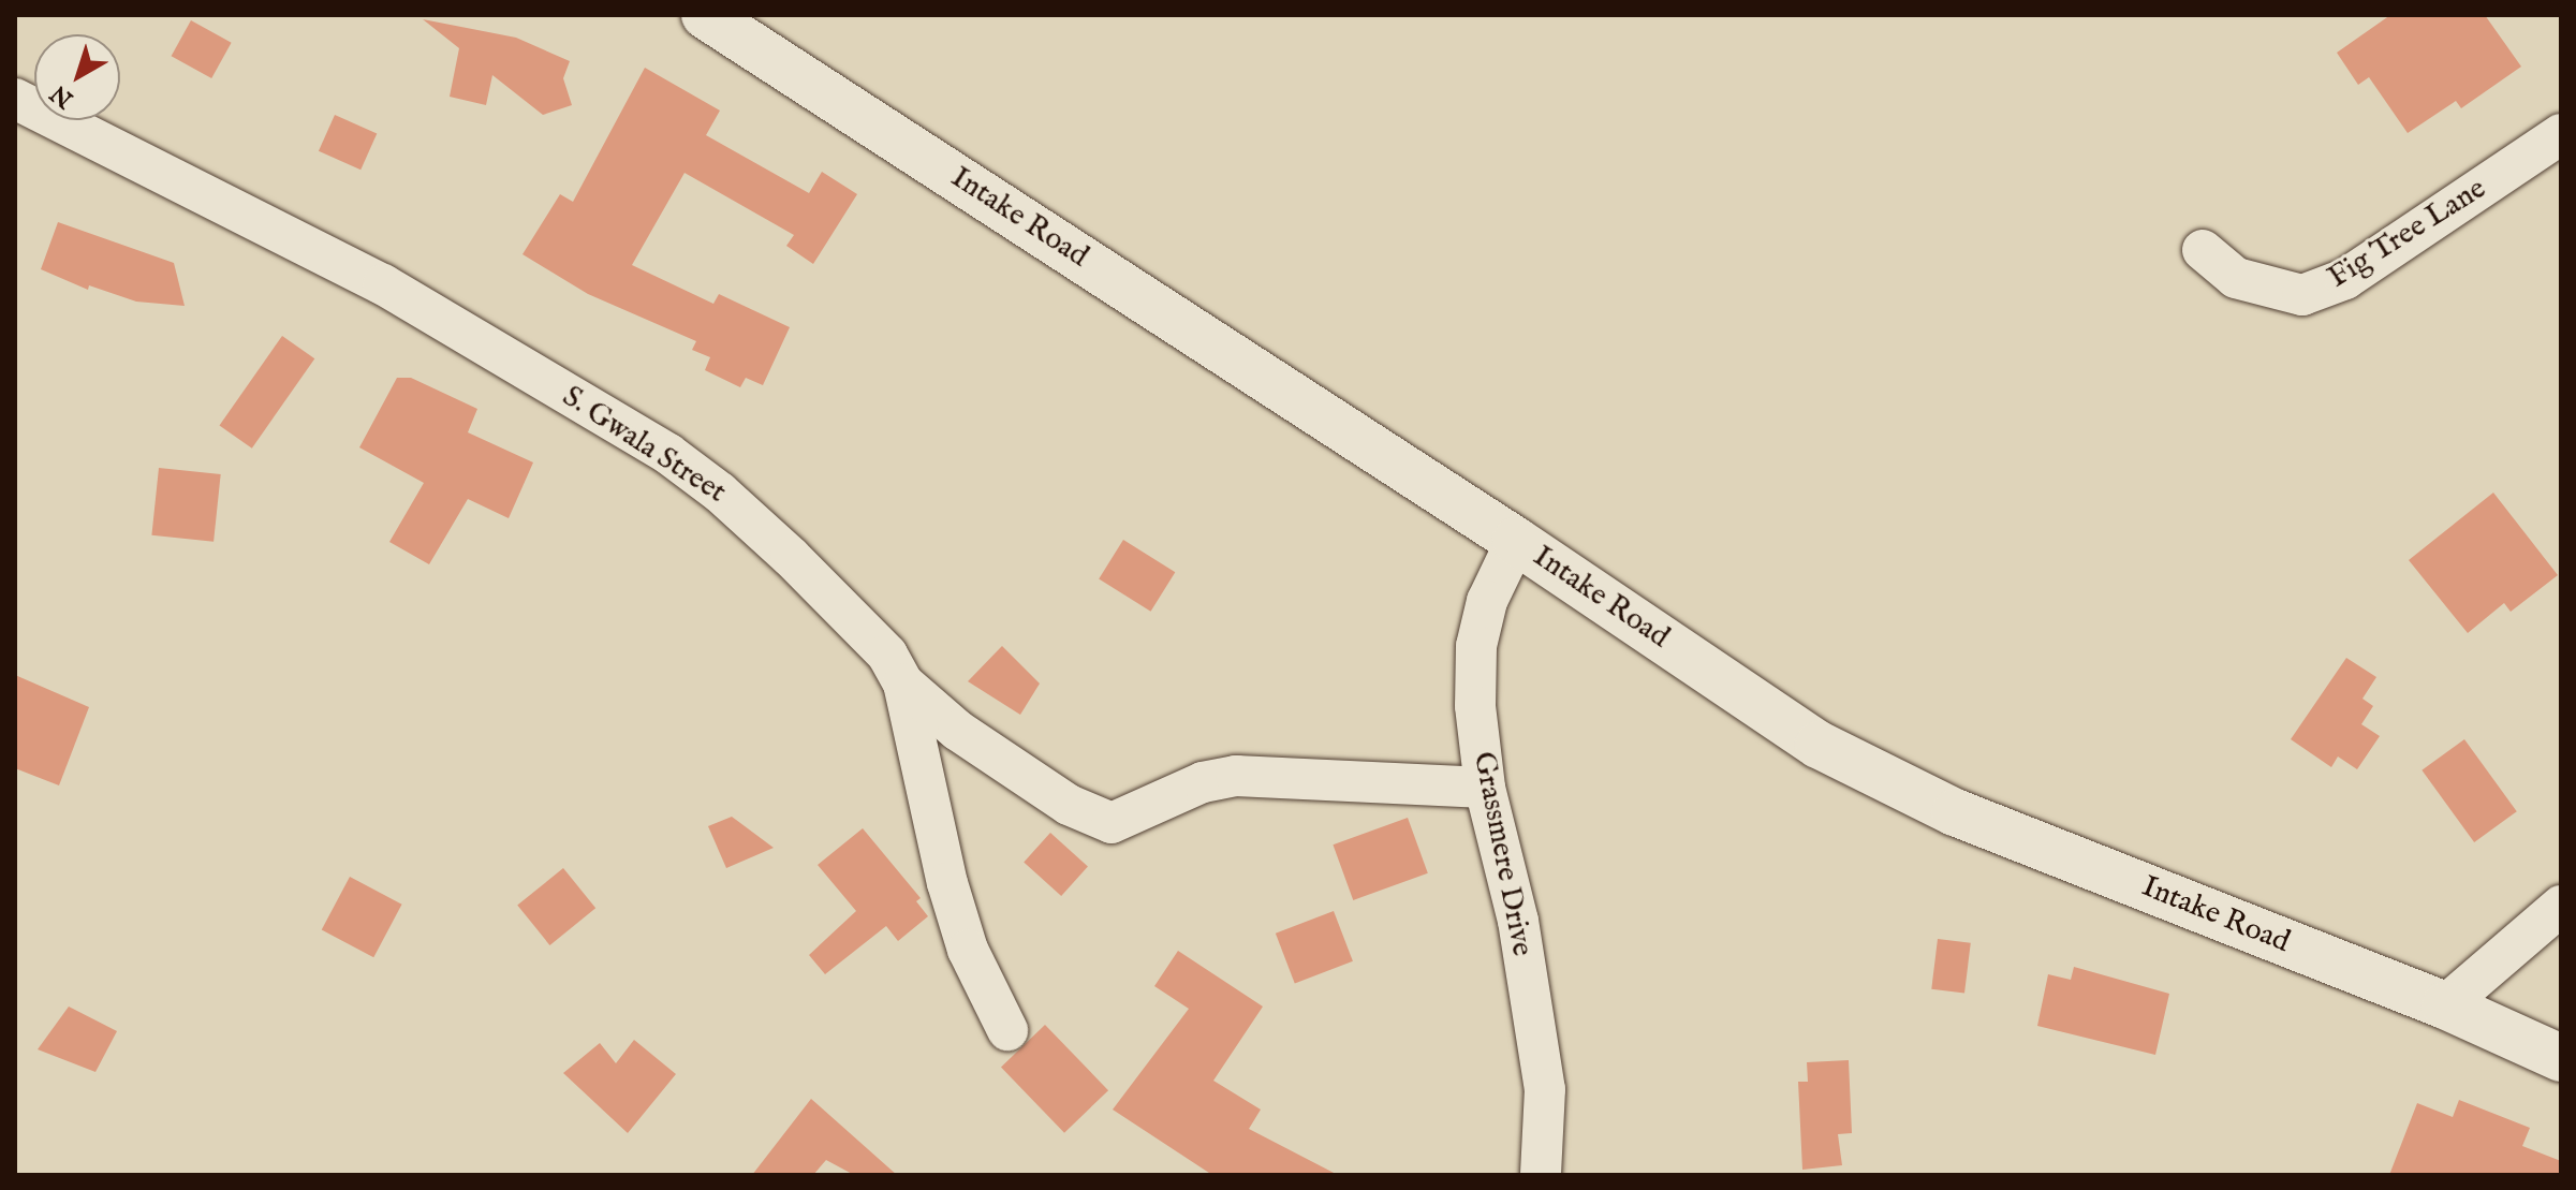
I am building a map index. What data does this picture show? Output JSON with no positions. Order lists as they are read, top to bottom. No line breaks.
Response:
{"streets":{"street":["Intake Road","Fig Tree Lane","S. Gwala Street","Grassmere Drive"]},"crossings":[["Intake Road","Grassmere Drive"]],"north":"bottom left"}
